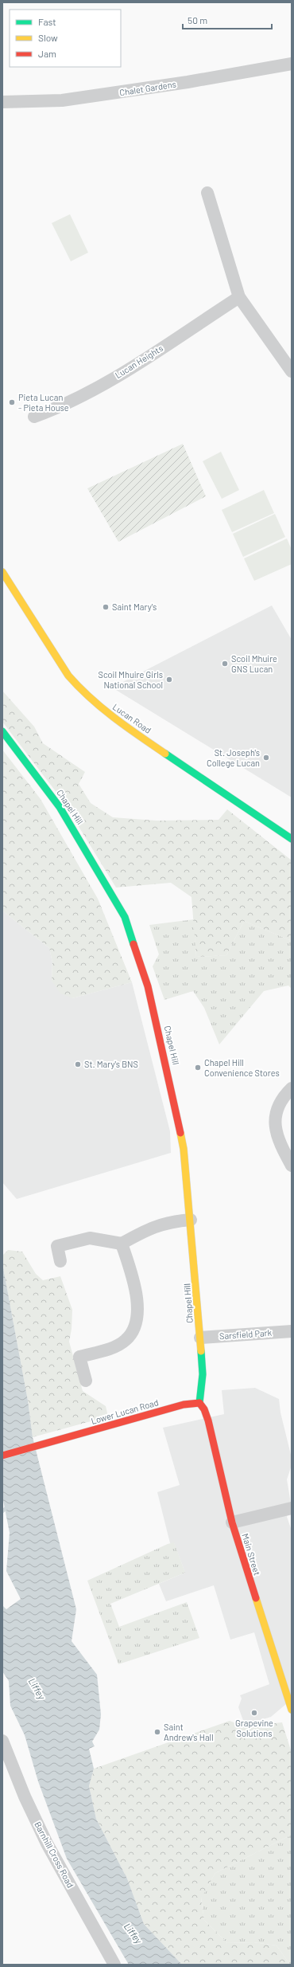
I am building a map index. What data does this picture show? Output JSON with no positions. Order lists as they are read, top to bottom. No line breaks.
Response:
{"streets":{"main road":["Lucan Road","Chapel Hill","Lower Lucan Road","Main Street"],"street":["Chalet Gardens","Lucan Heights","Sarsfield Park","Barnhill Cross Road"]},"crossings":[["Chapel Hill","Sarsfield Park"],["Chapel Hill","Lower Lucan Road"],["Chapel Hill","Main Street"],["Lower Lucan Road","Main Street"]],"water":["Liffey"],"places":["Pieta Lucan - Pieta House","Saint Mary's","Scoil Mhuire GNS Lucan","Scoil Mhuire Girls National School","St. Joseph's College Lucan","St. Mary's BNS","Chapel Hill Convenience Stores","Grapevine Solutions","Saint Andrew's Hall"],"legend":["Fast","Slow","Jam"],"scale_bar":"50 m"}
